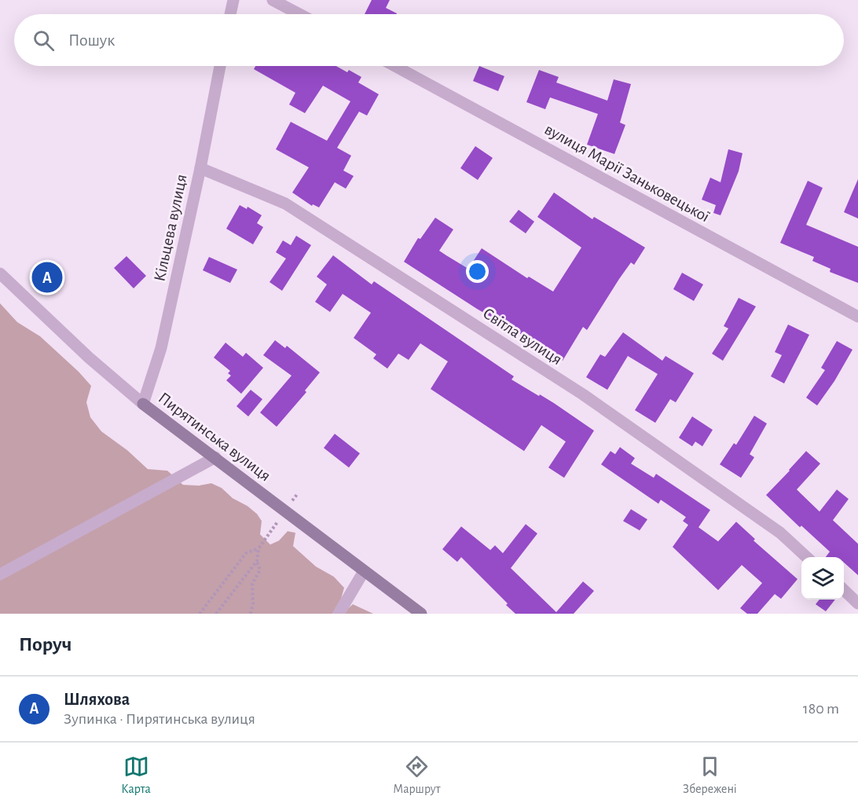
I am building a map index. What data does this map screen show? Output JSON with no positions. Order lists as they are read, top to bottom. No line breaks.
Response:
{"streets":{"main road":["Пирятинська вулиця"],"street":["вулиця Марії Заньковецької","Кільцева вулиця","Світла вулиця"]},"crossings":[["Кільцева вулиця","Світла вулиця"],["Кільцева вулиця","Пирятинська вулиця"]],"page":{"search":"Пошук","pins":"A","heading":"Поруч","list":[{"mark":"A","name":"Шляхова","note":"Зупинка · Пирятинська вулиця","value":"180 m"}],"nav":["Карта","Маршрут","Збережені"]}}
